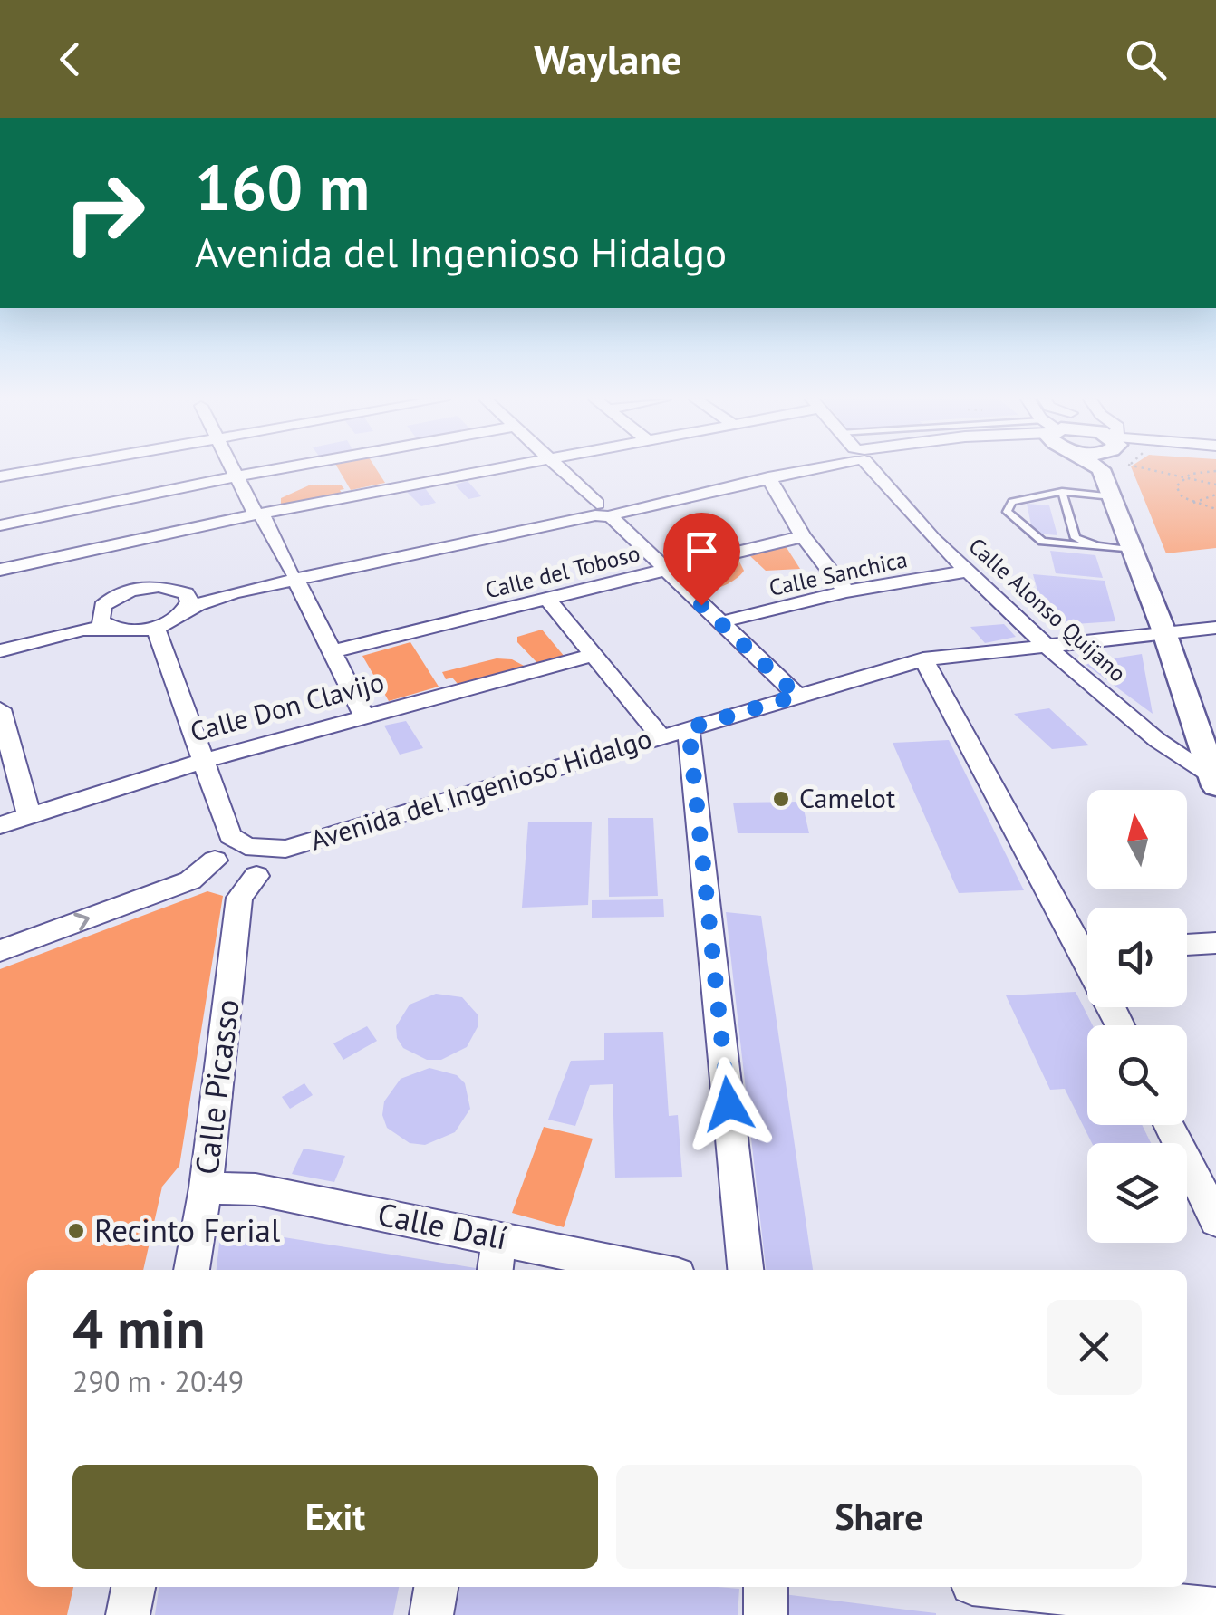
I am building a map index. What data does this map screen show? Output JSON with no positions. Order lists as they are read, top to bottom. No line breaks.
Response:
{"streets":{"street":["Calle del Toboso","Calle Sanchica","Calle Alonso Quijano","Calle Don Clavijo","Avenida del Ingenioso Hidalgo","Calle Picasso","Calle Dalí"]},"crossings":[["Calle Sanchica","Calle Alonso Quijano"],["Calle Alonso Quijano","Avenida del Ingenioso Hidalgo"],["Avenida del Ingenioso Hidalgo","Calle Picasso"],["Calle Picasso","Calle Dalí"]],"places":["Camelot","Recinto Ferial"],"north":"top","page":{"header":"Waylane","turn":["160 m","Avenida del Ingenioso Hidalgo"],"heading":["4 min","290 m · 20:49"],"buttons":["Exit","Share"]}}
